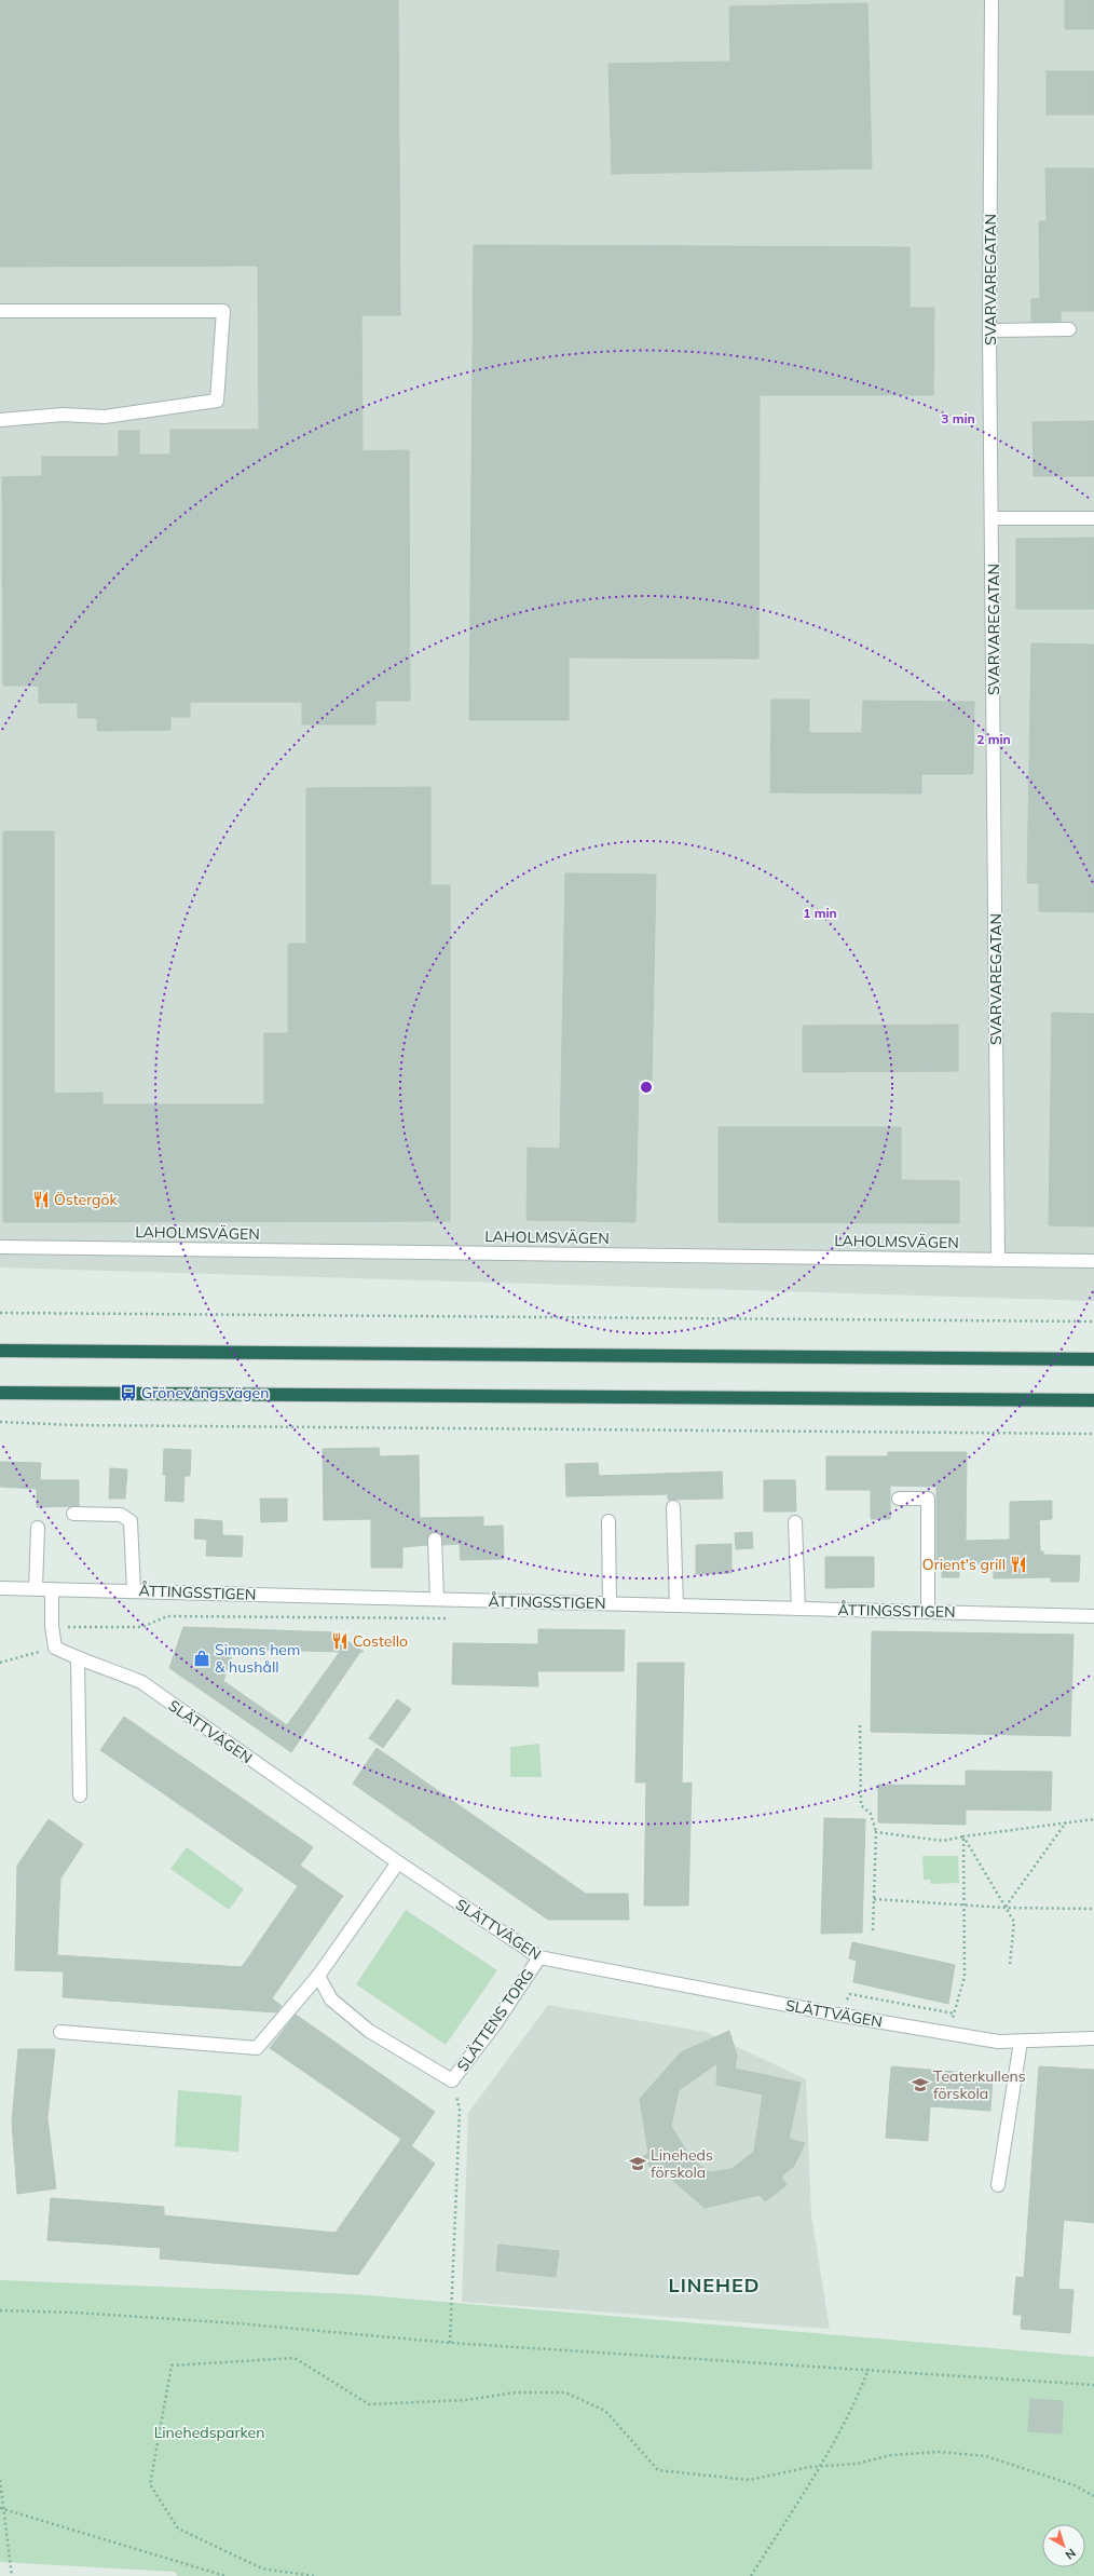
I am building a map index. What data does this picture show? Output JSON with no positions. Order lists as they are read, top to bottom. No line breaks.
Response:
{"streets":{"street":["SVARVAREGATAN","LAHOLMSVÄGEN","ÅTTINGSSTIGEN","SLÄTTVÄGEN","SLÄTTENS TORG"]},"crossings":[["SVARVAREGATAN","LAHOLMSVÄGEN"],["SLÄTTVÄGEN","SLÄTTENS TORG"]],"districts":["LINEHED"],"parks":["Linehedsparken"],"places":{"restaurant":["Östergök","Orient's grill","Costello"],"bus stop":["Grönevångsvägen"],"shop":["Simons hem & hushåll"],"school or university":["Teaterkullens förskola","Lineheds förskola"]},"north":"bottom right","rings":["3 min","2 min","1 min"]}
